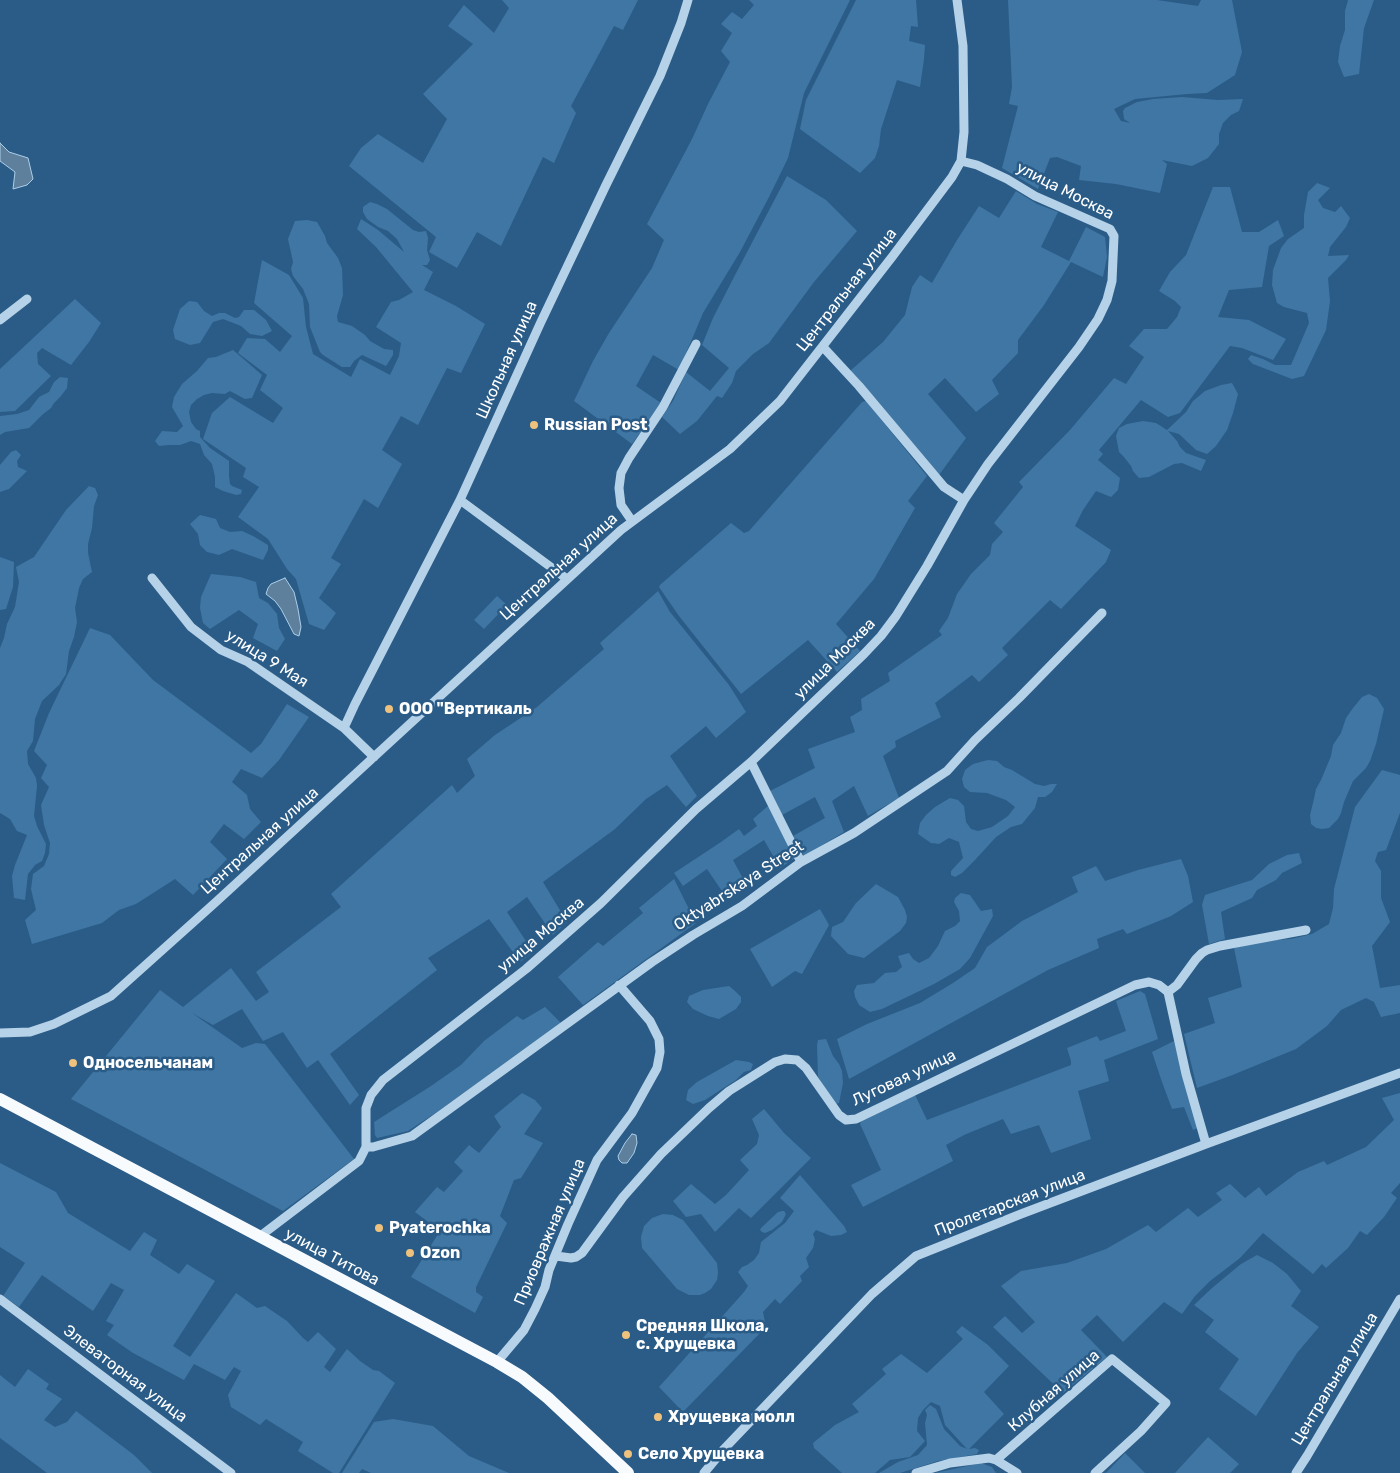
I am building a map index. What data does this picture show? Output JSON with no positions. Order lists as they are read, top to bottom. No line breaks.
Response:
{"streets":{"main road":["улица Титова"],"street":["улица Москва","Центральная улица","Школьная улица","улица 9 Мая","Oktyabrskaya Street","Луговая улица","Пролетарская улица","Приовражная улица","Элеваторная улица","Клубная улица"]},"crossings":[["улица Москва","Центральная улица"],["улица Москва","Oktyabrskaya Street"],["Центральная улица","улица 9 Мая"],["Школьная улица","улица 9 Мая"],["Oktyabrskaya Street","Приовражная улица"],["Луговая улица","Приовражная улица"],["Приовражная улица","улица Титова"]],"places":["Russian Post","ООО \"Вертикаль","Односельчанам","Pyaterochka","Ozon","Средняя Школа, с. Хрущевка","Хрущевка молл","Село Хрущевка"]}
